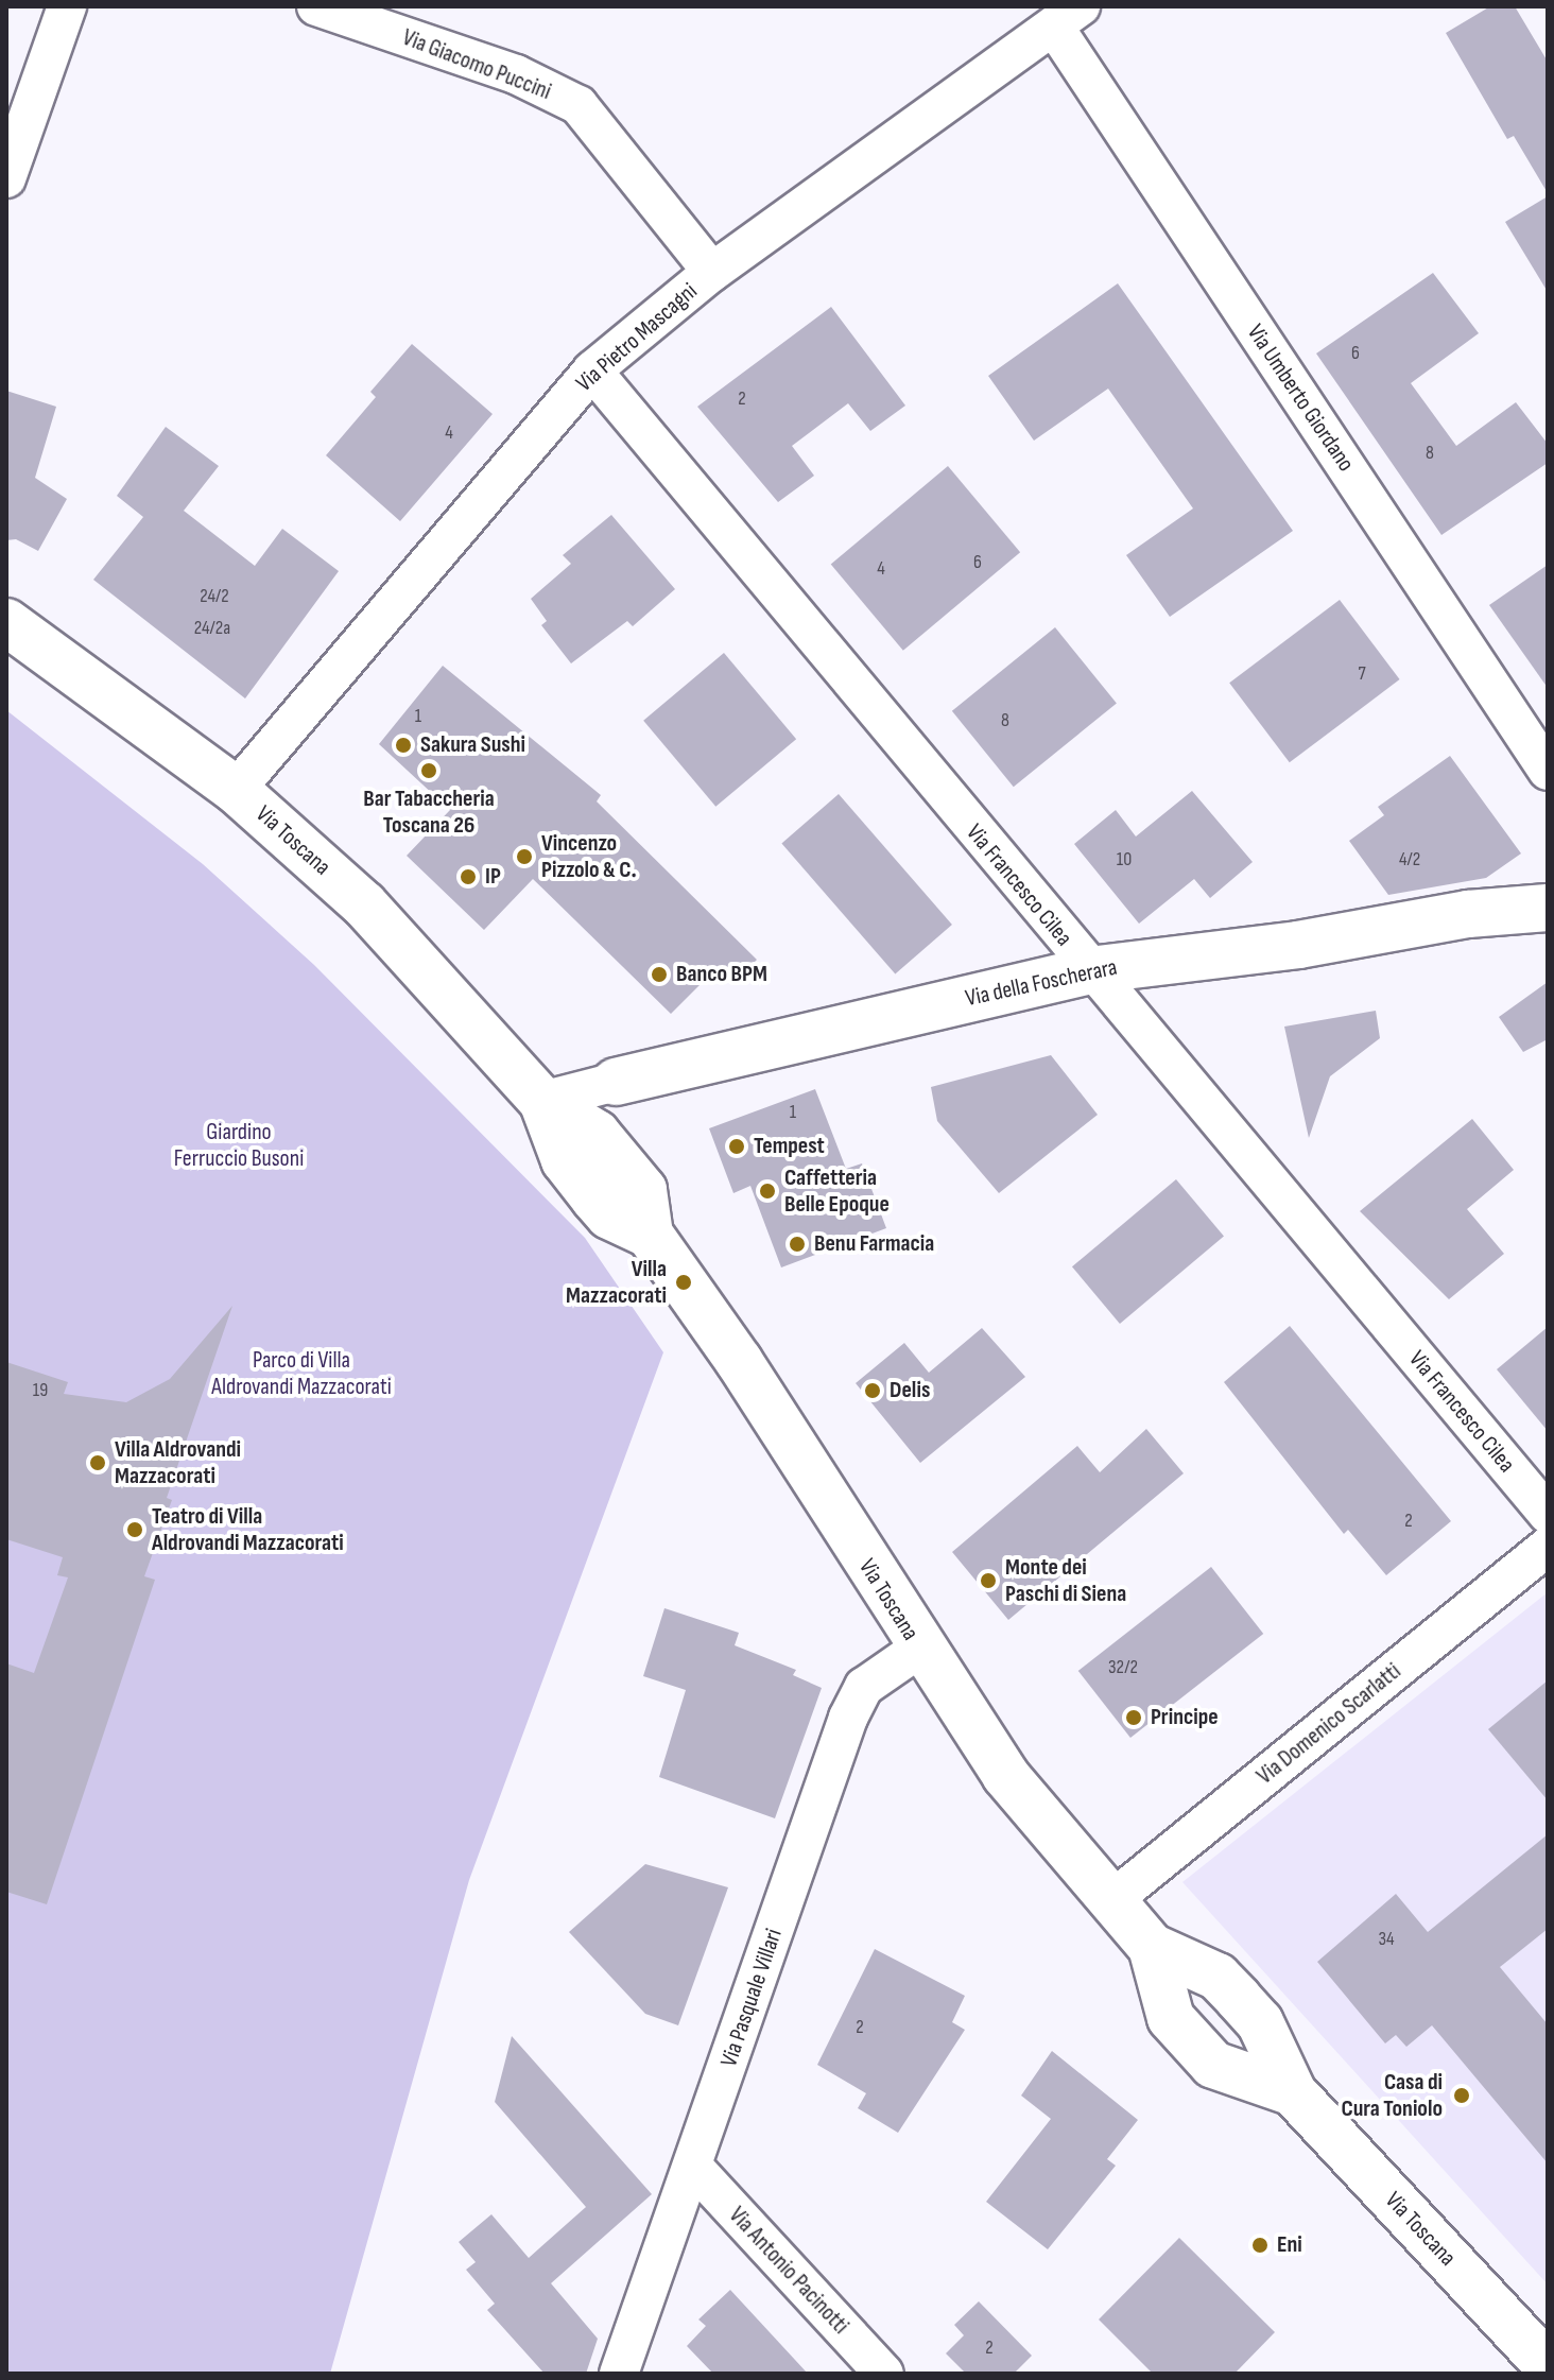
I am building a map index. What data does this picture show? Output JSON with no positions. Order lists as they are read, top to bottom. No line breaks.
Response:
{"streets":{"main road":["Via Toscana","Via della Foscherara"],"street":["Via Giacomo Puccini","Via Pietro Mascagni","Via Umberto Giordano","Via Francesco Cilea","Via Domenico Scarlatti","Via Pasquale Villari","Via Antonio Pacinotti"]},"crossings":[["Via Giacomo Puccini","Via Pietro Mascagni"],["Via Pietro Mascagni","Via Umberto Giordano"],["Via Pietro Mascagni","Via Toscana"],["Via Pietro Mascagni","Via Francesco Cilea"],["Via Toscana","Via della Foscherara"],["Via Toscana","Via Domenico Scarlatti"],["Via Toscana","Via Pasquale Villari"],["Via Francesco Cilea","Via della Foscherara"],["Via Pasquale Villari","Via Antonio Pacinotti"]],"parks":["Giardino Ferruccio Busoni","Parco di Villa Aldrovandi Mazzacorati"],"places":["Sakura Sushi","Bar Tabaccheria Toscana 26","Vincenzo Pizzolo & C.","IP","Banco BPM","Tempest","Caffetteria Belle Epoque","Benu Farmacia","Villa Mazzacorati","Delis","Villa Aldrovandi Mazzacorati","Teatro di Villa Aldrovandi Mazzacorati","Monte dei Paschi di Siena","Principe","Casa di Cura Toniolo","Eni"],"house_numbers":["6","2","4","8","6","4","24/2","24/2a","7","1","8","10","4/2","1","19","2","32/2","34","2","2"]}
